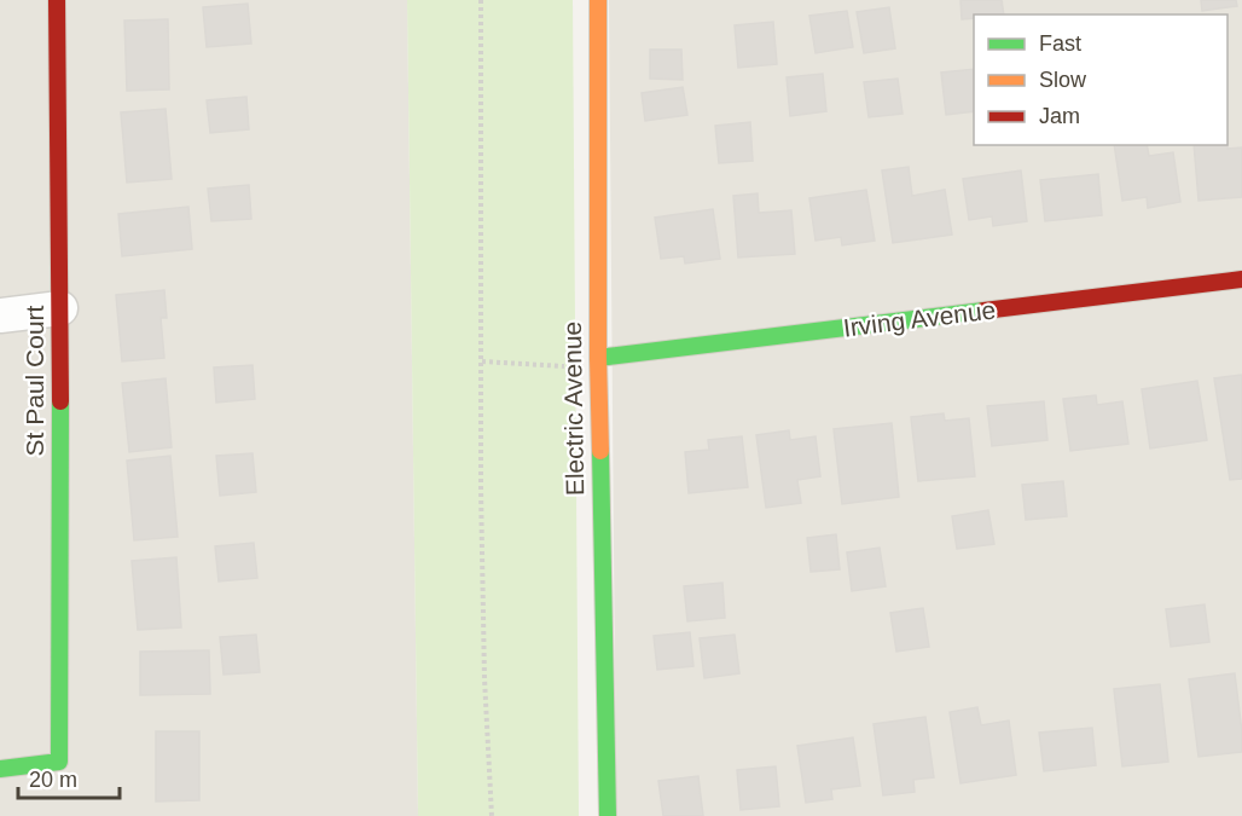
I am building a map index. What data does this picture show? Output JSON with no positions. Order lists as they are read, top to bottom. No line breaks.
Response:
{"streets":{"street":["Irving Avenue","St Paul Court","Electric Avenue"]},"crossings":[["Irving Avenue","Electric Avenue"]],"legend":["Fast","Slow","Jam"],"scale_bar":"20 m"}
